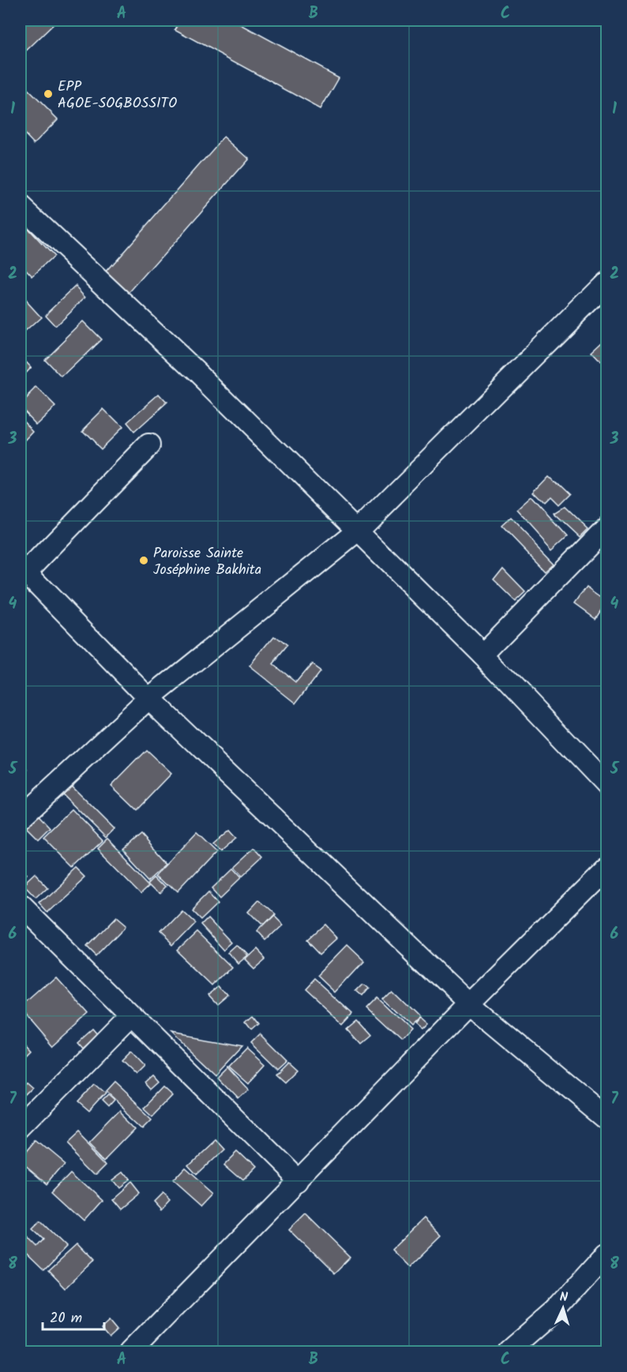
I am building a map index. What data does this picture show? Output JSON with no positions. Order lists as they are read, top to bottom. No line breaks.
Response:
{"places":["EPP AGOE-SOGBOSSITO","Paroisse Sainte Joséphine Bakhita"],"scale_bar":"20 m","north":"top","grid":{"columns":["A","B","C"],"rows":["1","2","3","4","5","6","7","8"]}}
